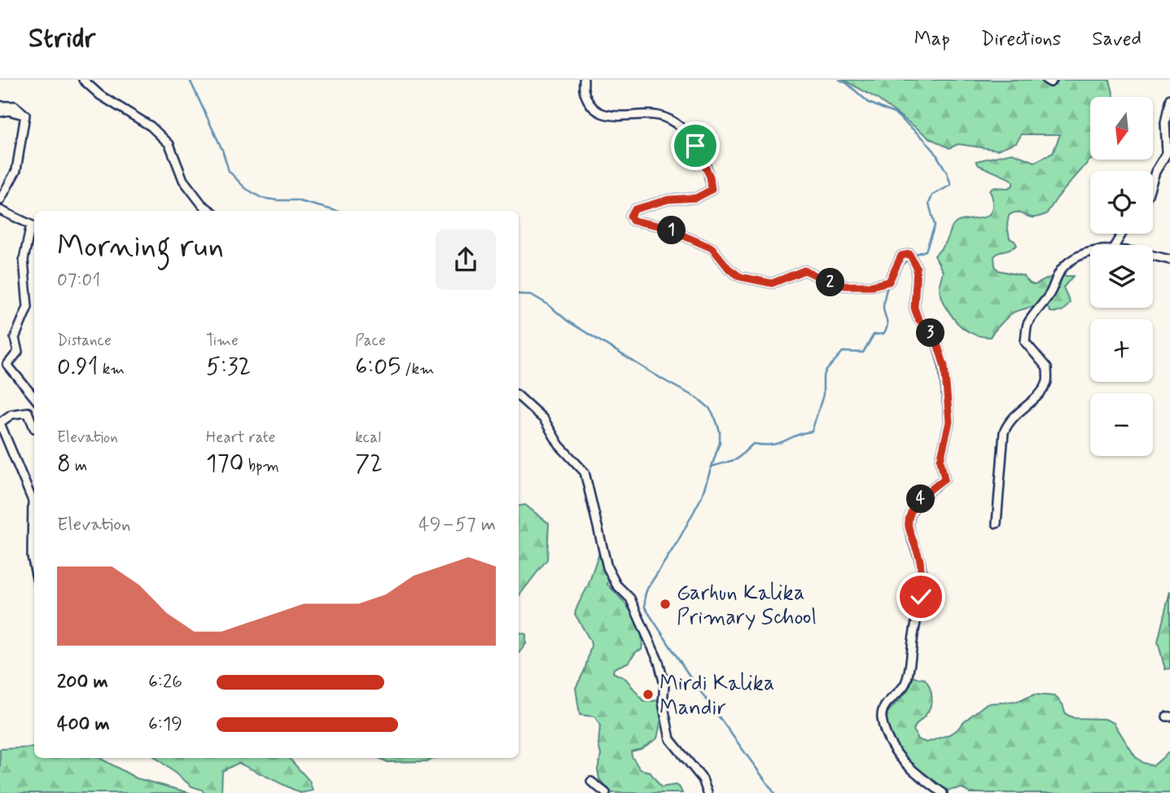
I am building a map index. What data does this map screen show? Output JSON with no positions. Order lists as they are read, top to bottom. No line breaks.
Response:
{"places":["Garhun Kalika Primary School","Mirdi Kalika Mandir"],"north":"bottom","page":{"header":"Stridr","nav":["Map","Directions","Saved"],"map_buttons":["+","−"],"heading":["Morning run","07:01"],"pins":["1","2","3","4"],"stats":[["Distance","0.91 km"],["Time","5:32"],["Pace","6:05 /km"],["Elevation","8 m"],["Heart rate","170 bpm"],["kcal","72"]],"chart":["Elevation","49–57 m"],"list":[{"name":"200 m","note":"6:26"},{"name":"400 m","note":"6:19"}]}}
